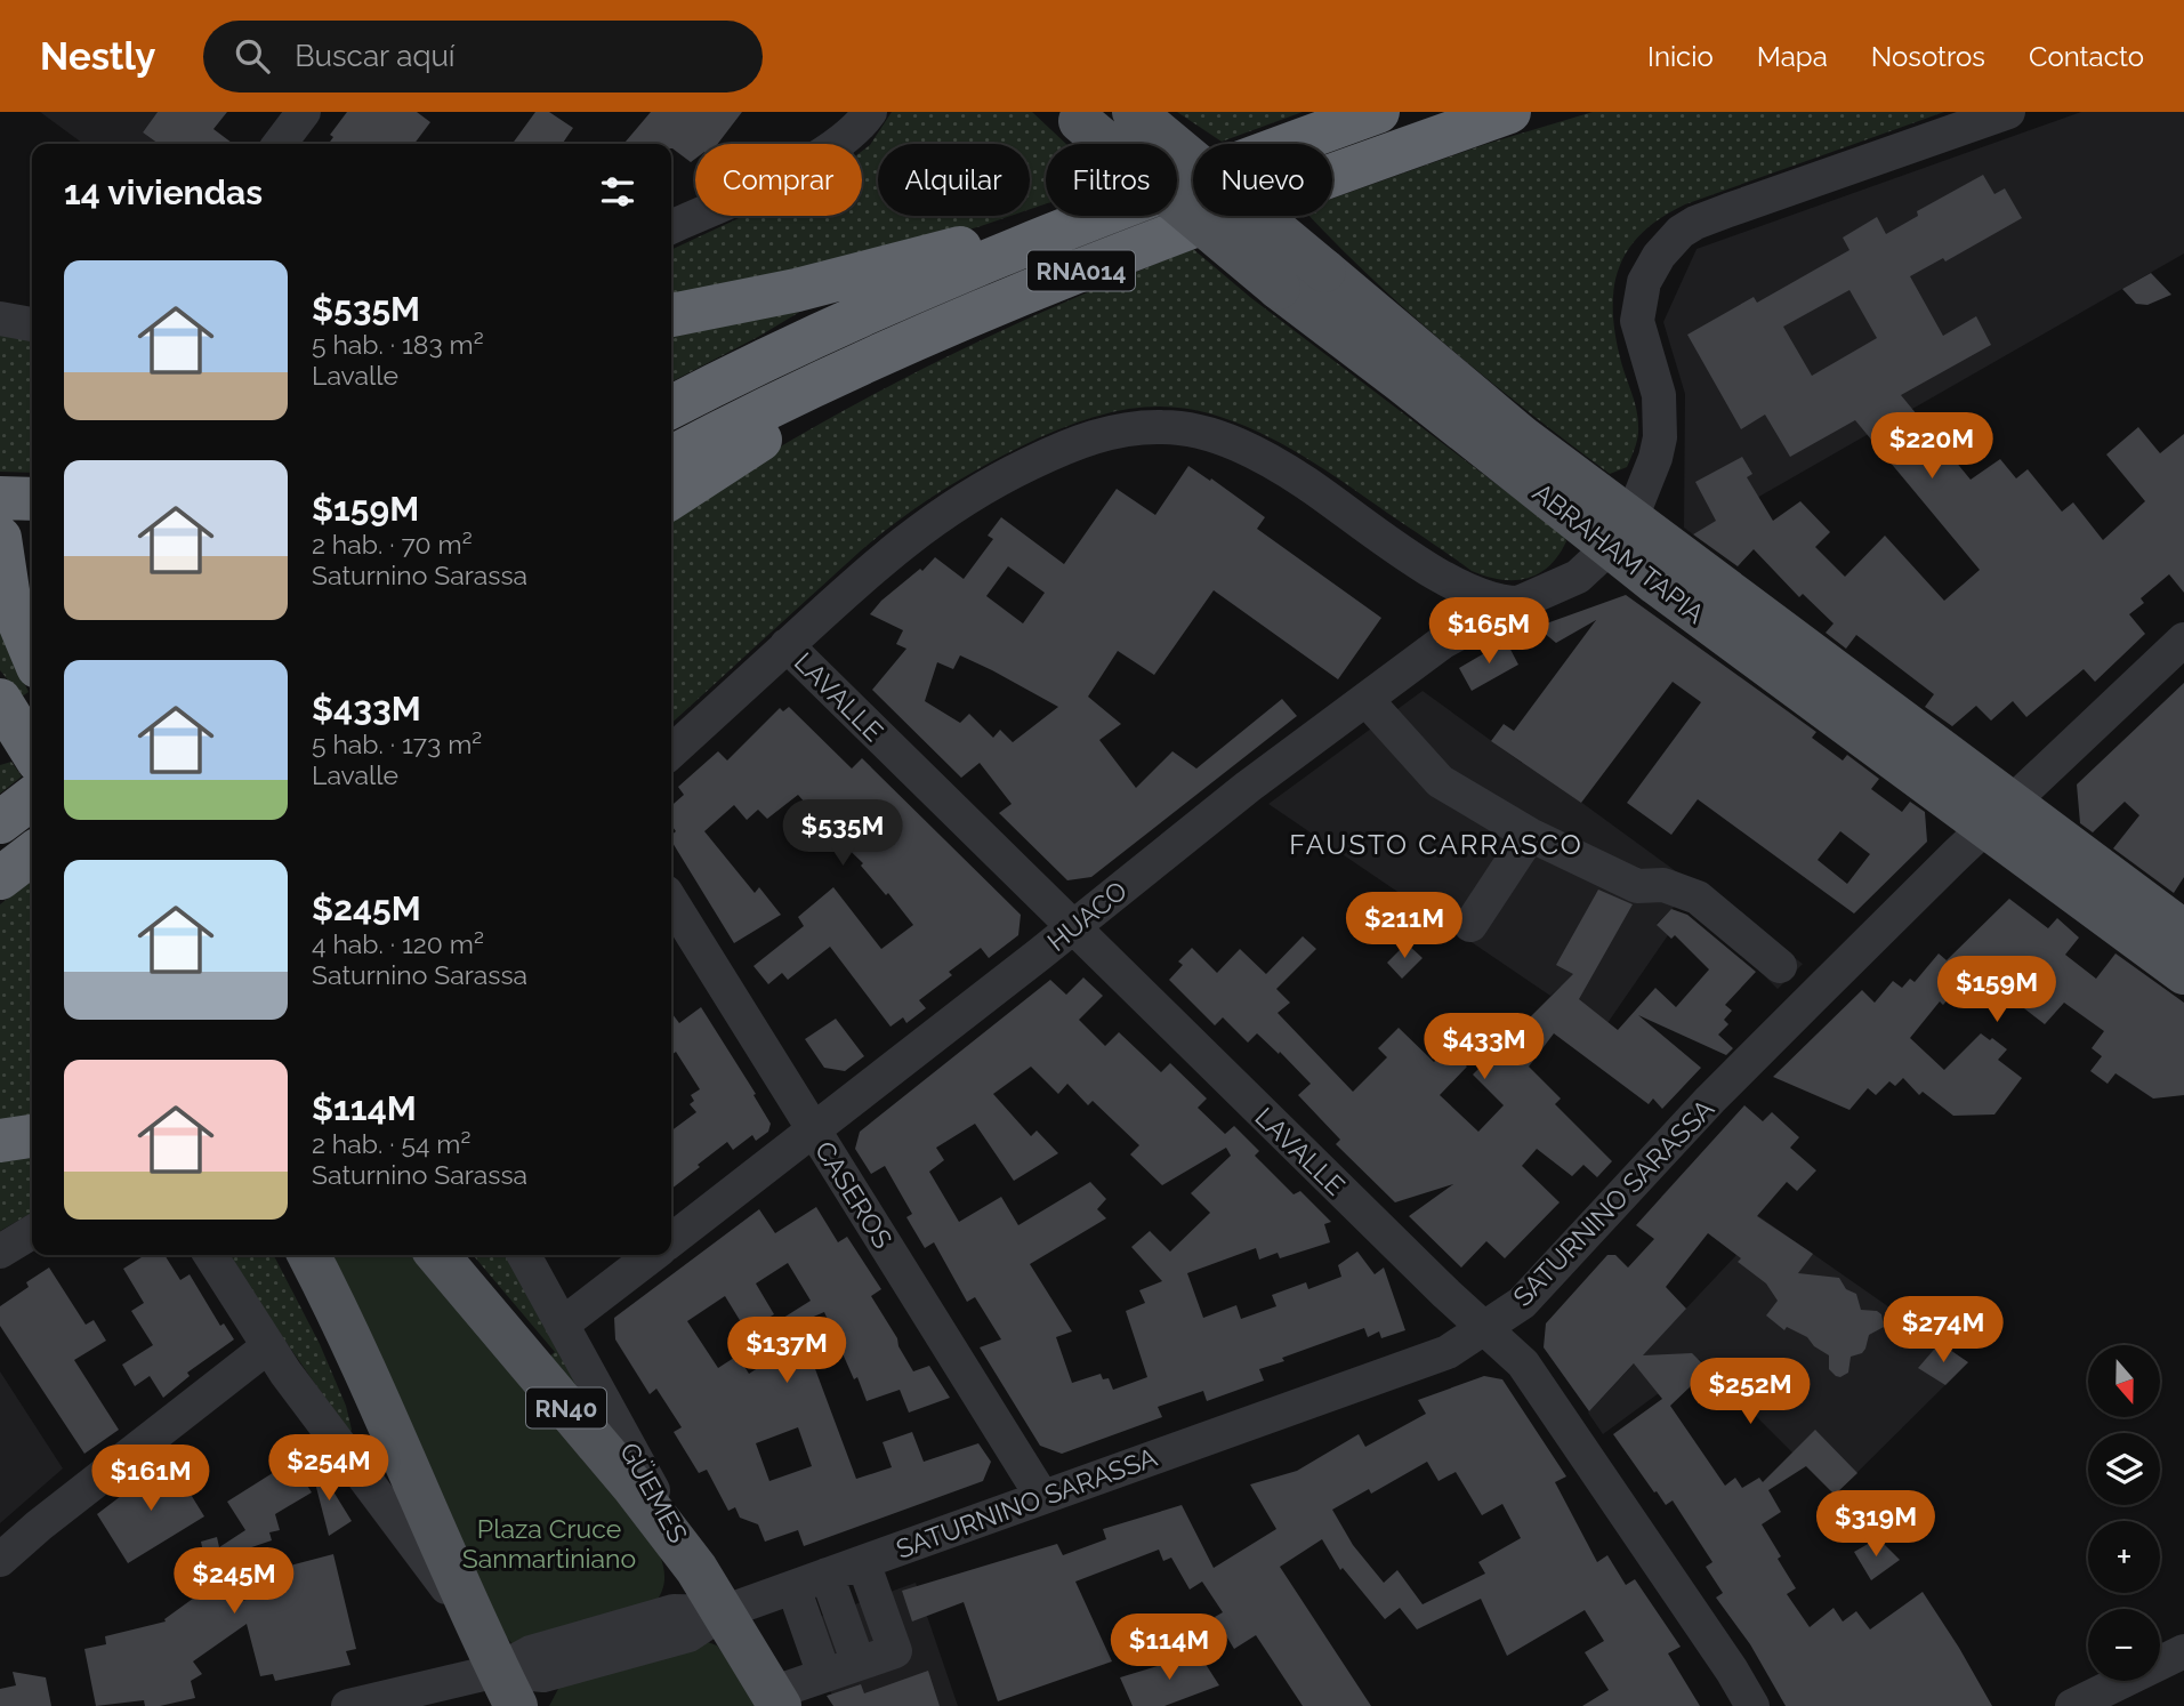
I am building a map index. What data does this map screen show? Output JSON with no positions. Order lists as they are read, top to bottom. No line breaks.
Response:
{"streets":{"highway":["RNA014"],"main road":["ABRAHAM TAPIA","RN40","GÜEMES"],"street":["LAVALLE","HUACO","CASEROS","SATURNINO SARASSA"]},"crossings":[["ABRAHAM TAPIA","HUACO"],["ABRAHAM TAPIA","SATURNINO SARASSA"],["LAVALLE","HUACO"],["LAVALLE","SATURNINO SARASSA"],["HUACO","CASEROS"],["CASEROS","SATURNINO SARASSA"],["SATURNINO SARASSA","GÜEMES"]],"districts":["FAUSTO CARRASCO"],"parks":["Plaza Cruce Sanmartiniano"],"north":"bottom","page":{"header":"Nestly","search":"Buscar aquí","nav":["Inicio","Mapa","Nosotros","Contacto"],"chip":["Comprar","Alquilar","Filtros","Nuevo"],"heading":"14 viviendas","list":[{"name":"$535M","note":"5 hab. · 183 m² · Lavalle"},{"name":"$159M","note":"2 hab. · 70 m² · Saturnino Sarassa"},{"name":"$433M","note":"5 hab. · 173 m² · Lavalle"},{"name":"$245M","note":"4 hab. · 120 m² · Saturnino Sarassa"},{"name":"$114M","note":"2 hab. · 54 m² · Saturnino Sarassa"}],"price":["$220M","$165M","$535M","$211M","$159M","$433M","$274M","$137M","$252M","$254M","$161M","$319M","$245M","$114M"],"map_buttons":["+","−"]}}
